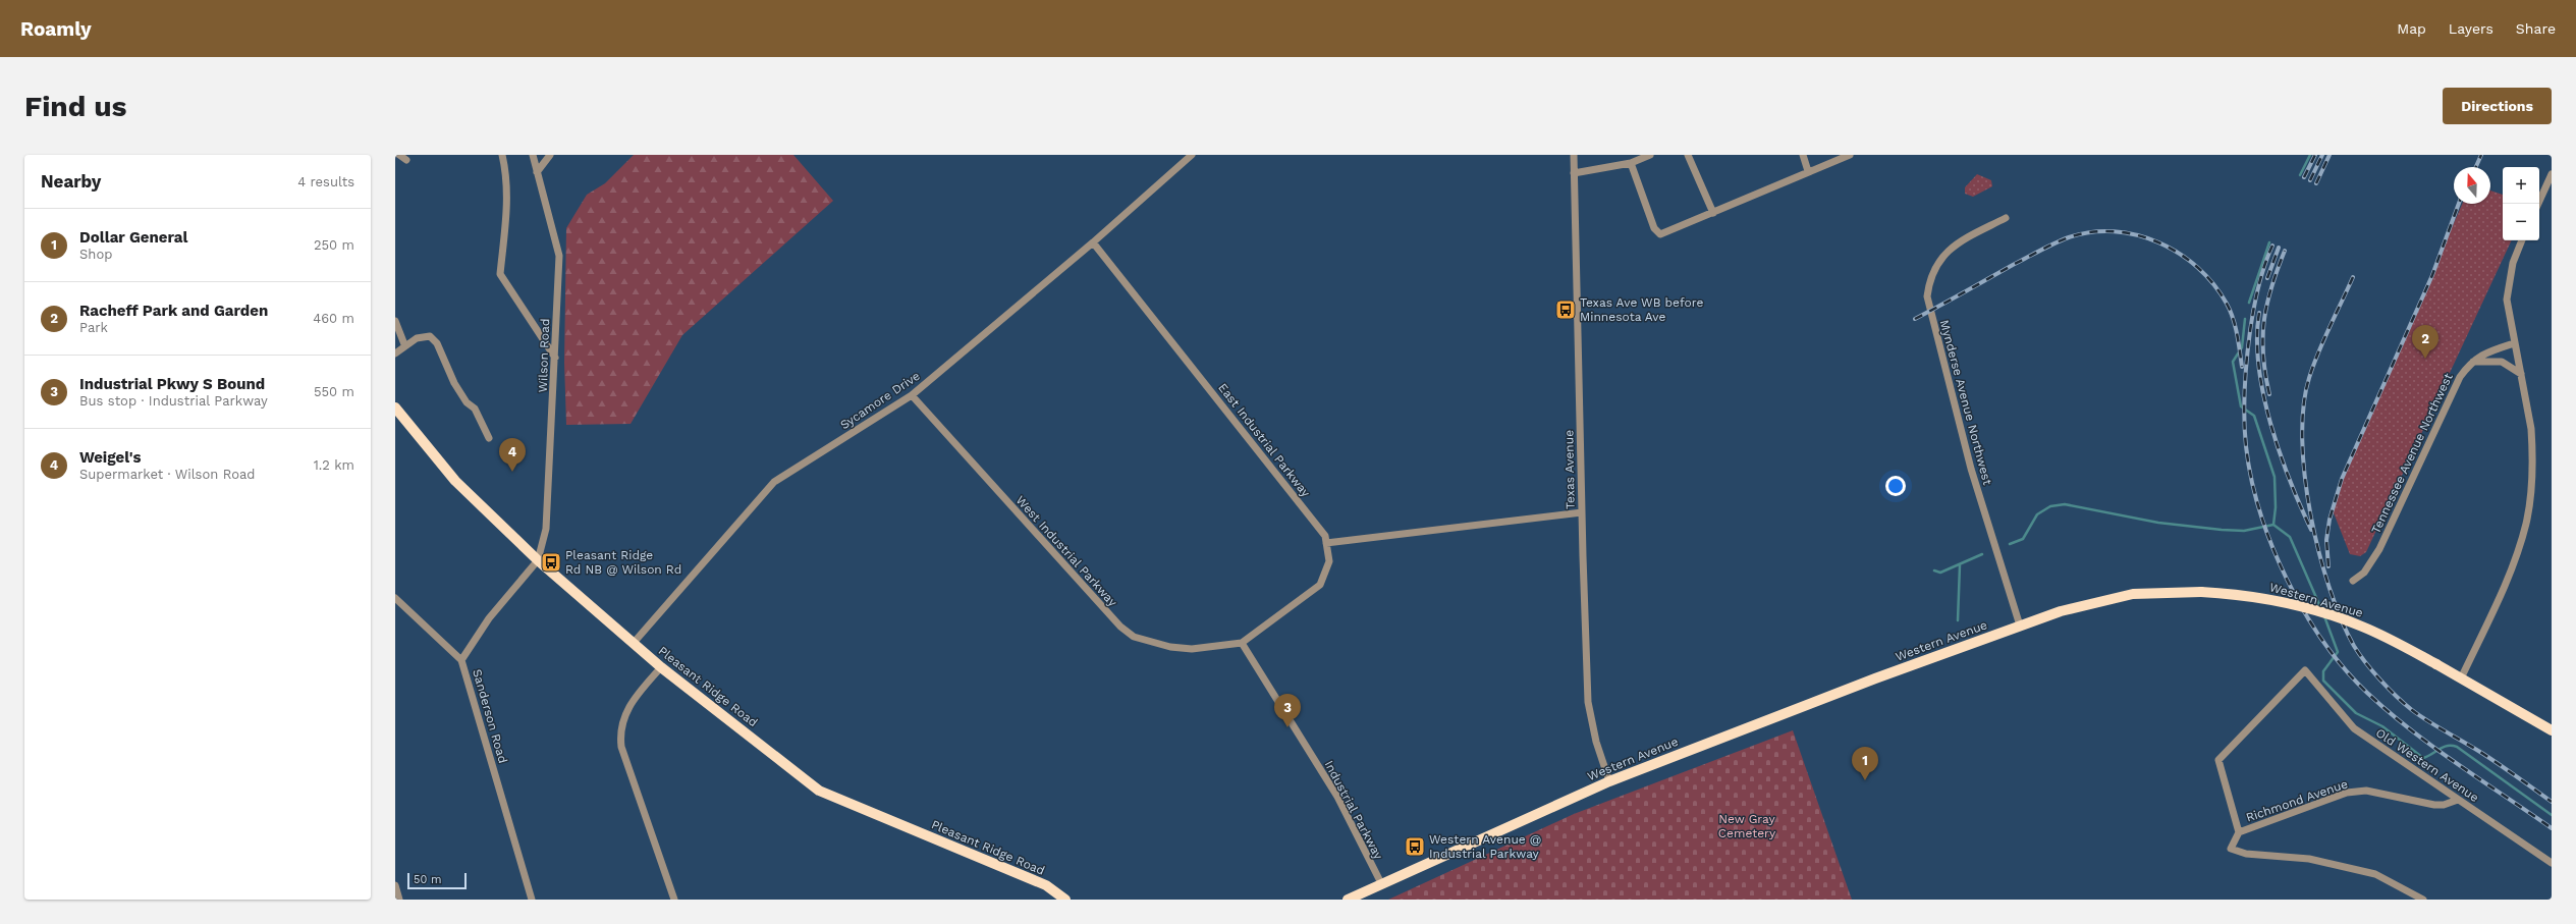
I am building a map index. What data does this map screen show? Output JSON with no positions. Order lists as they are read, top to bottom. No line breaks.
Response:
{"streets":{"main road":["Western Avenue","Pleasant Ridge Road"],"street":["Wilson Road","Sycamore Drive","Mynderse Avenue Northwest","East Industrial Parkway","Tennessee Avenue Northwest","Texas Avenue","West Industrial Parkway","Sanderson Road","Old Western Avenue","Richmond Avenue","Industrial Parkway"]},"crossings":[["Wilson Road","Pleasant Ridge Road"],["Wilson Road","Sanderson Road"],["Sycamore Drive","East Industrial Parkway"],["Sycamore Drive","West Industrial Parkway"],["Sycamore Drive","Pleasant Ridge Road"],["Mynderse Avenue Northwest","Western Avenue"],["East Industrial Parkway","West Industrial Parkway"],["East Industrial Parkway","Industrial Parkway"],["Texas Avenue","Western Avenue"],["West Industrial Parkway","Industrial Parkway"],["Western Avenue","Industrial Parkway"],["Pleasant Ridge Road","Sanderson Road"],["Old Western Avenue","Richmond Avenue"]],"parks":["New Gray Cemetery"],"places":{"bus stop":["Texas Ave WB before Minnesota Ave","Pleasant Ridge Rd NB @ Wilson Rd","Western Avenue @ Industrial Parkway"]},"scale_bar":"50 m","north":"top","page":{"header":"Roamly","nav":["Map","Layers","Share"],"buttons":"Directions","title":"Find us","heading":["Nearby","4 results"],"map_buttons":["+","−"],"list":[{"mark":"1","name":"Dollar General","note":"Shop","value":"250 m"},{"mark":"2","name":"Racheff Park and Garden","note":"Park","value":"460 m"},{"mark":"3","name":"Industrial Pkwy S Bound","note":"Bus stop · Industrial Parkway","value":"550 m"},{"mark":"4","name":"Weigel's","note":"Supermarket · Wilson Road","value":"1.2 km"}],"pins":["2","4","3","1"],"scale":"50 m"}}
